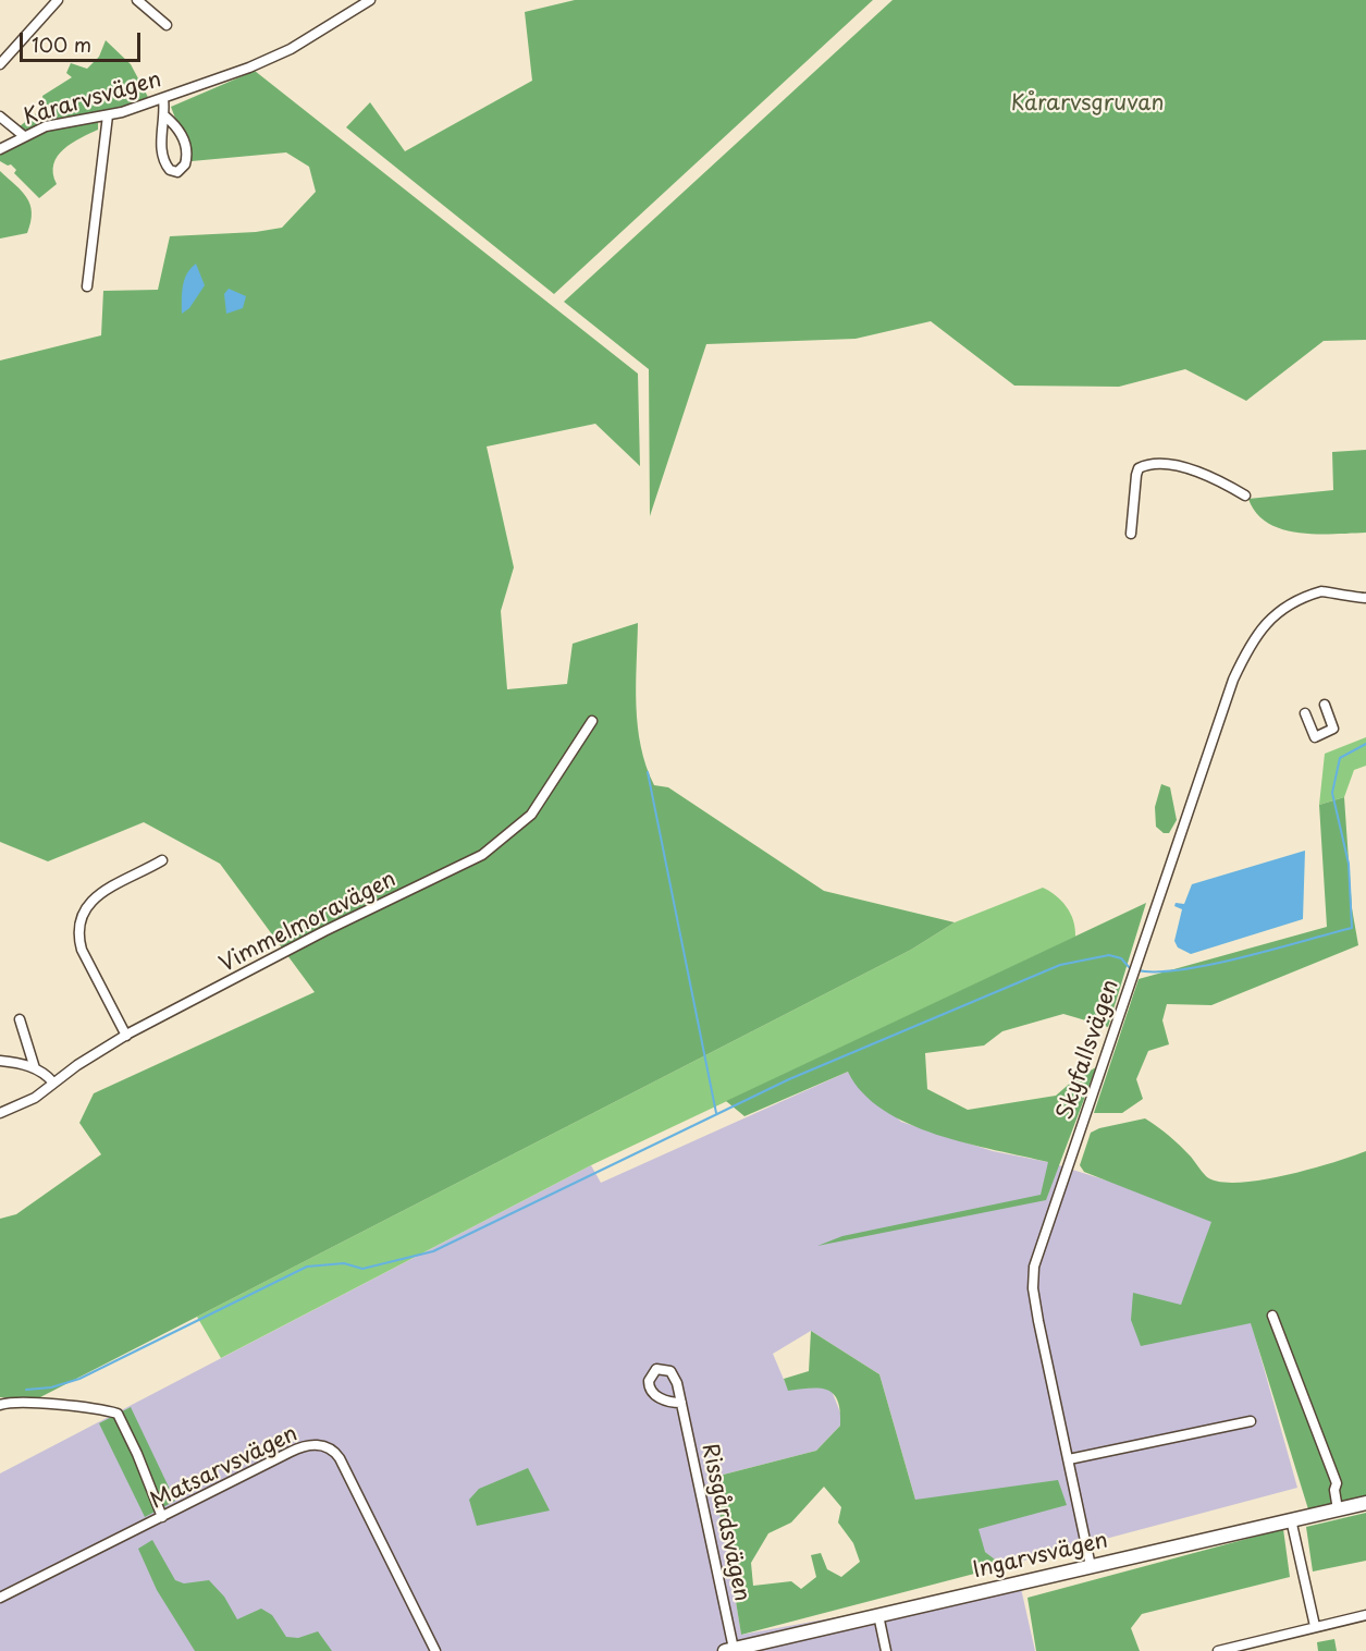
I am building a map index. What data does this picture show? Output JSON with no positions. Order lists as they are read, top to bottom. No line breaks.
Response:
{"streets":{"street":["Kårarvsvägen","Vimmelmoravägen","Skyfallsvägen","Matsarvsvägen","Rissgårdsvägen","Ingarvsvägen"]},"crossings":[["Skyfallsvägen","Ingarvsvägen"],["Rissgårdsvägen","Ingarvsvägen"]],"parks":["Kårarvsgruvan"],"scale_bar":"100 m"}
